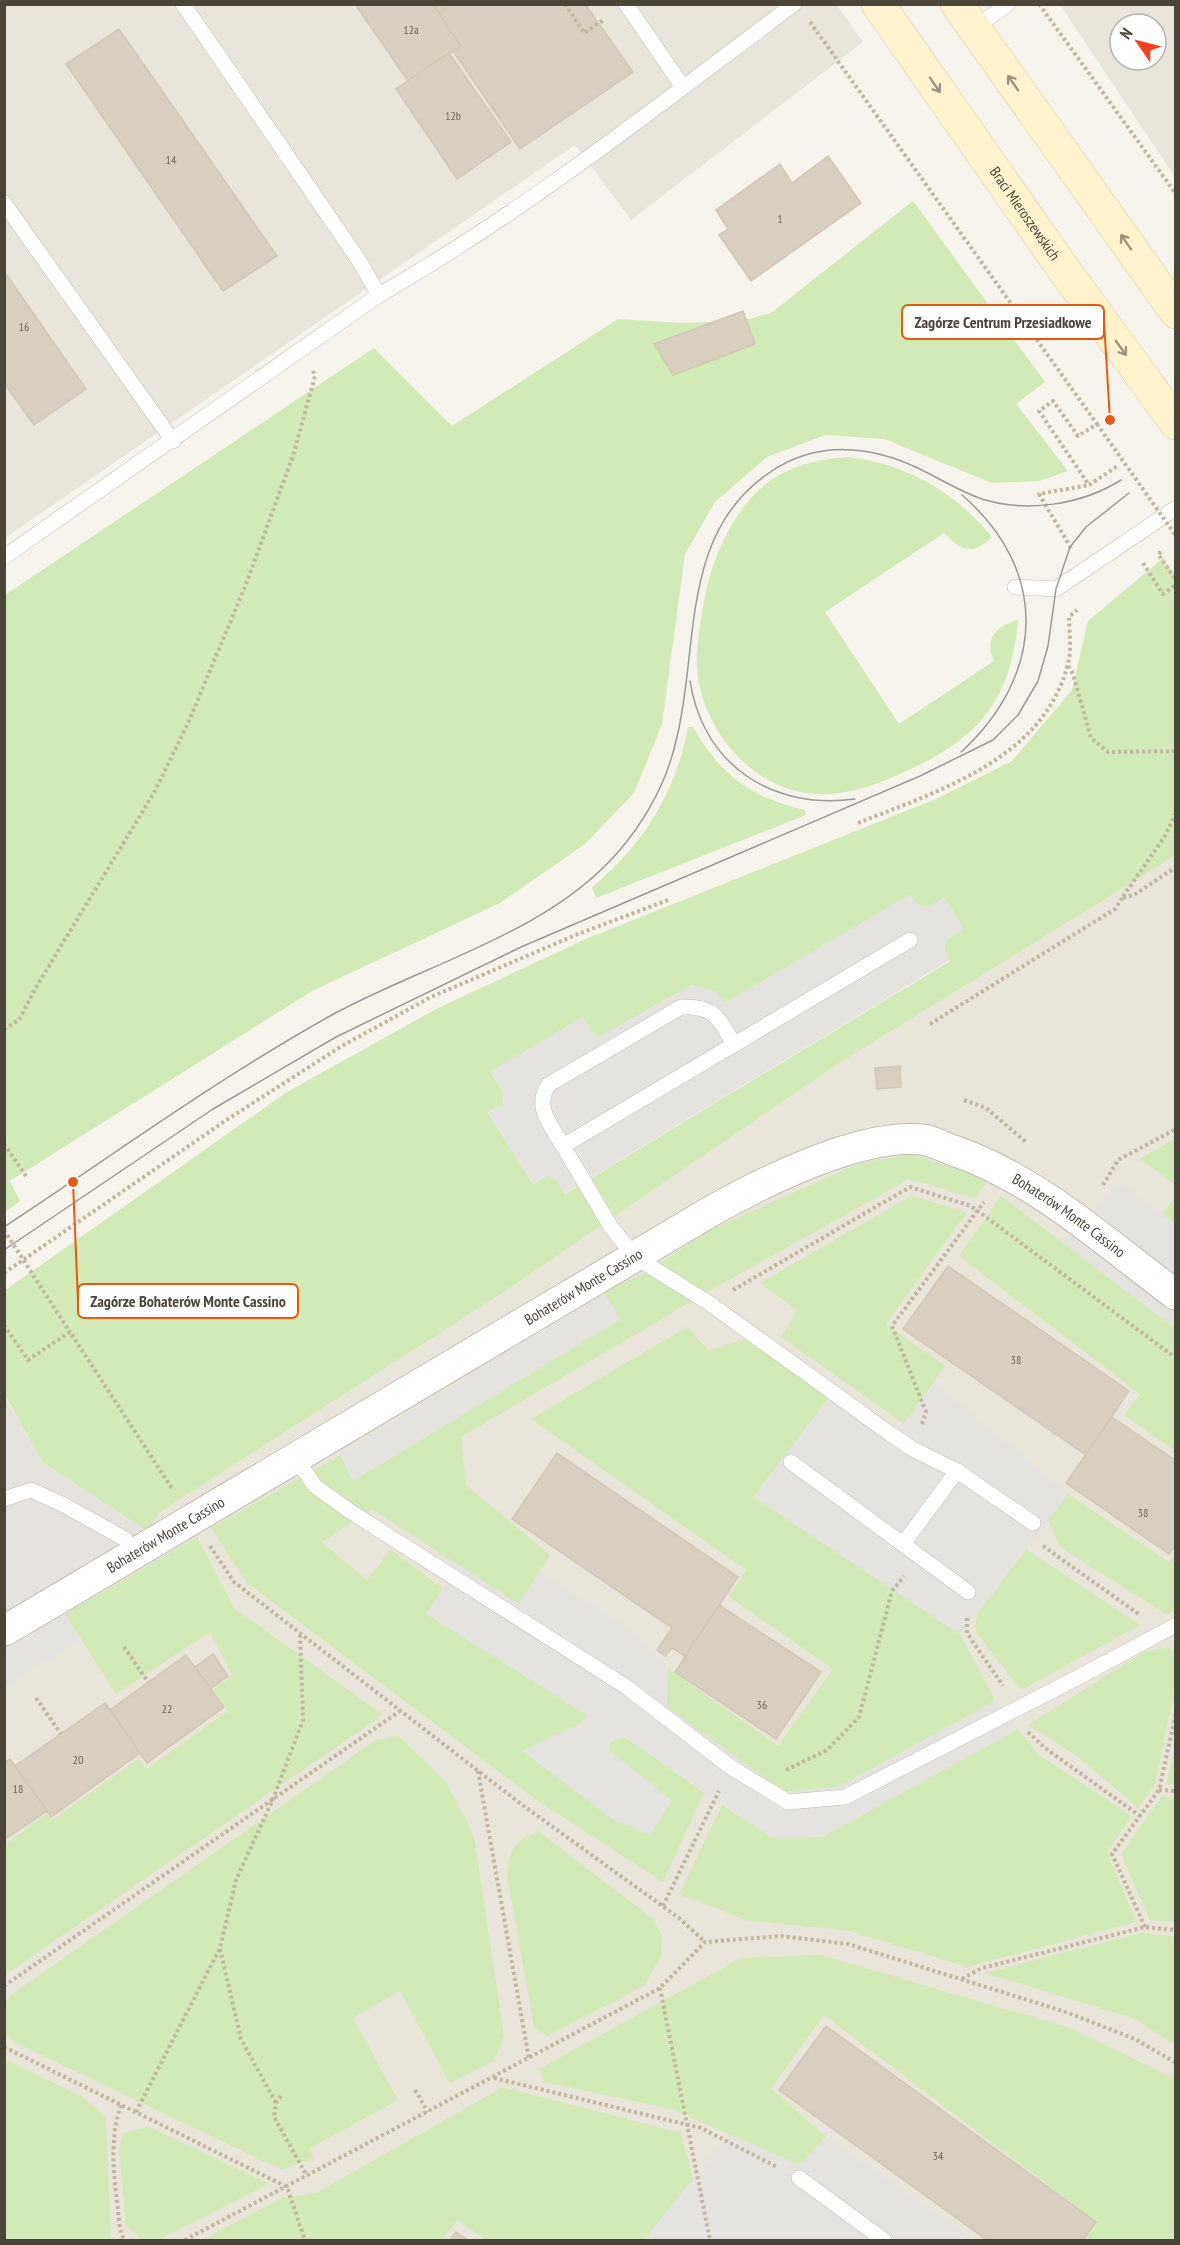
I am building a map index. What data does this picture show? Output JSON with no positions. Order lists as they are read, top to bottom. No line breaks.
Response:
{"streets":{"main road":["Braci Mieroszewskich"],"street":["Bohaterów Monte Cassino"]},"places":["Zagórze Centrum Przesiadkowe","Zagórze Bohaterów Monte Cassino"],"house_numbers":["12a","12b","14","1","16","38","38","36","22","20","18","34"],"north":"top left"}
